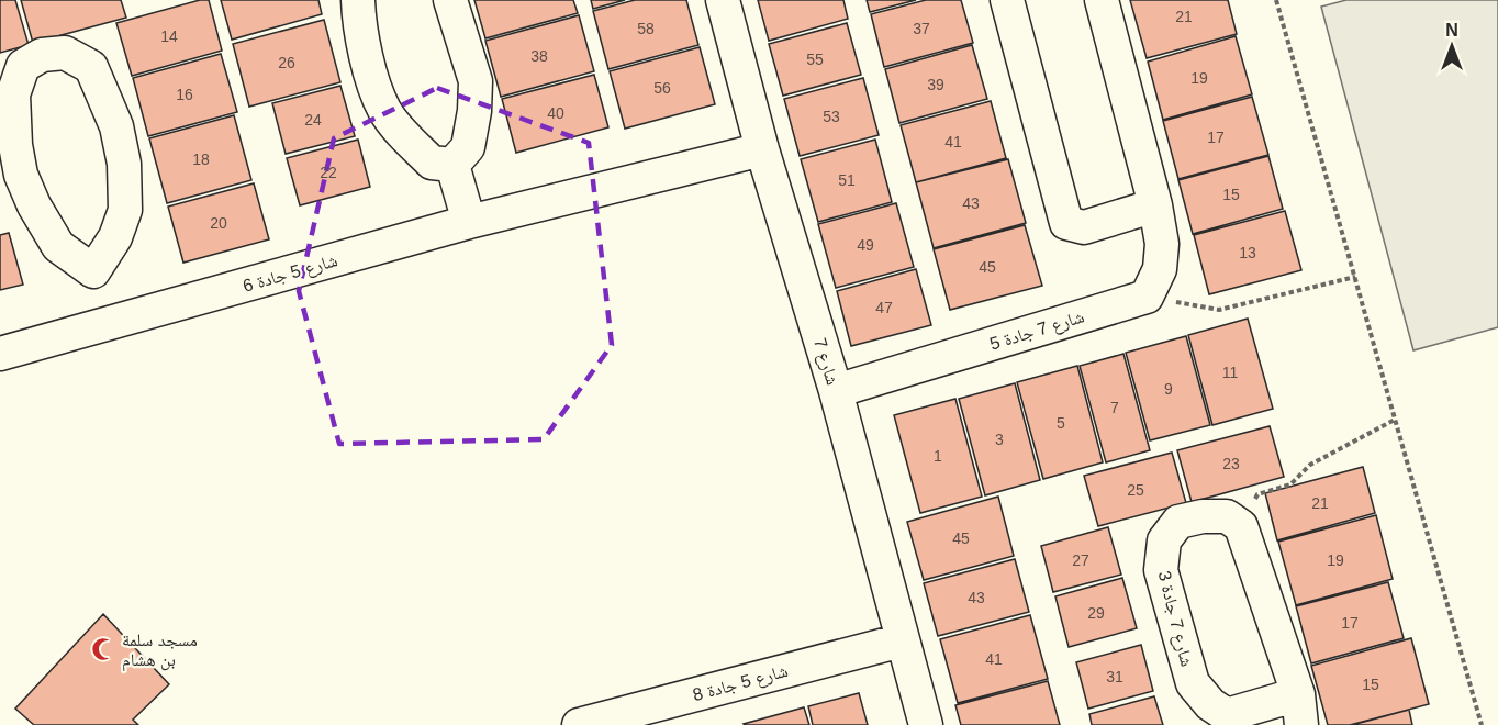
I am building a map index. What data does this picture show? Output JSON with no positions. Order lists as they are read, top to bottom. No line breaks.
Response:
{"streets":{"street":["شارع 5 جادة 6","شارع 7 جادة 5","شارع 7","شارع 7 جادة 3","شارع 5 جادة 8"]},"crossings":[["شارع 5 جادة 6","شارع 7"],["شارع 7 جادة 5","شارع 7"],["شارع 7","شارع 5 جادة 8"]],"places":{"mosque":["مسجد سلمة بن هشام"]},"house_numbers":["21","58","37","14","38","55","26","19","39","56","16","40","53","24","17","41","18","22","51","15","43","20","49","13","45","47","11","9","7","5","3","1","23","25","21","45","27","19","43","29","17","41","31","15"],"north":"top"}
